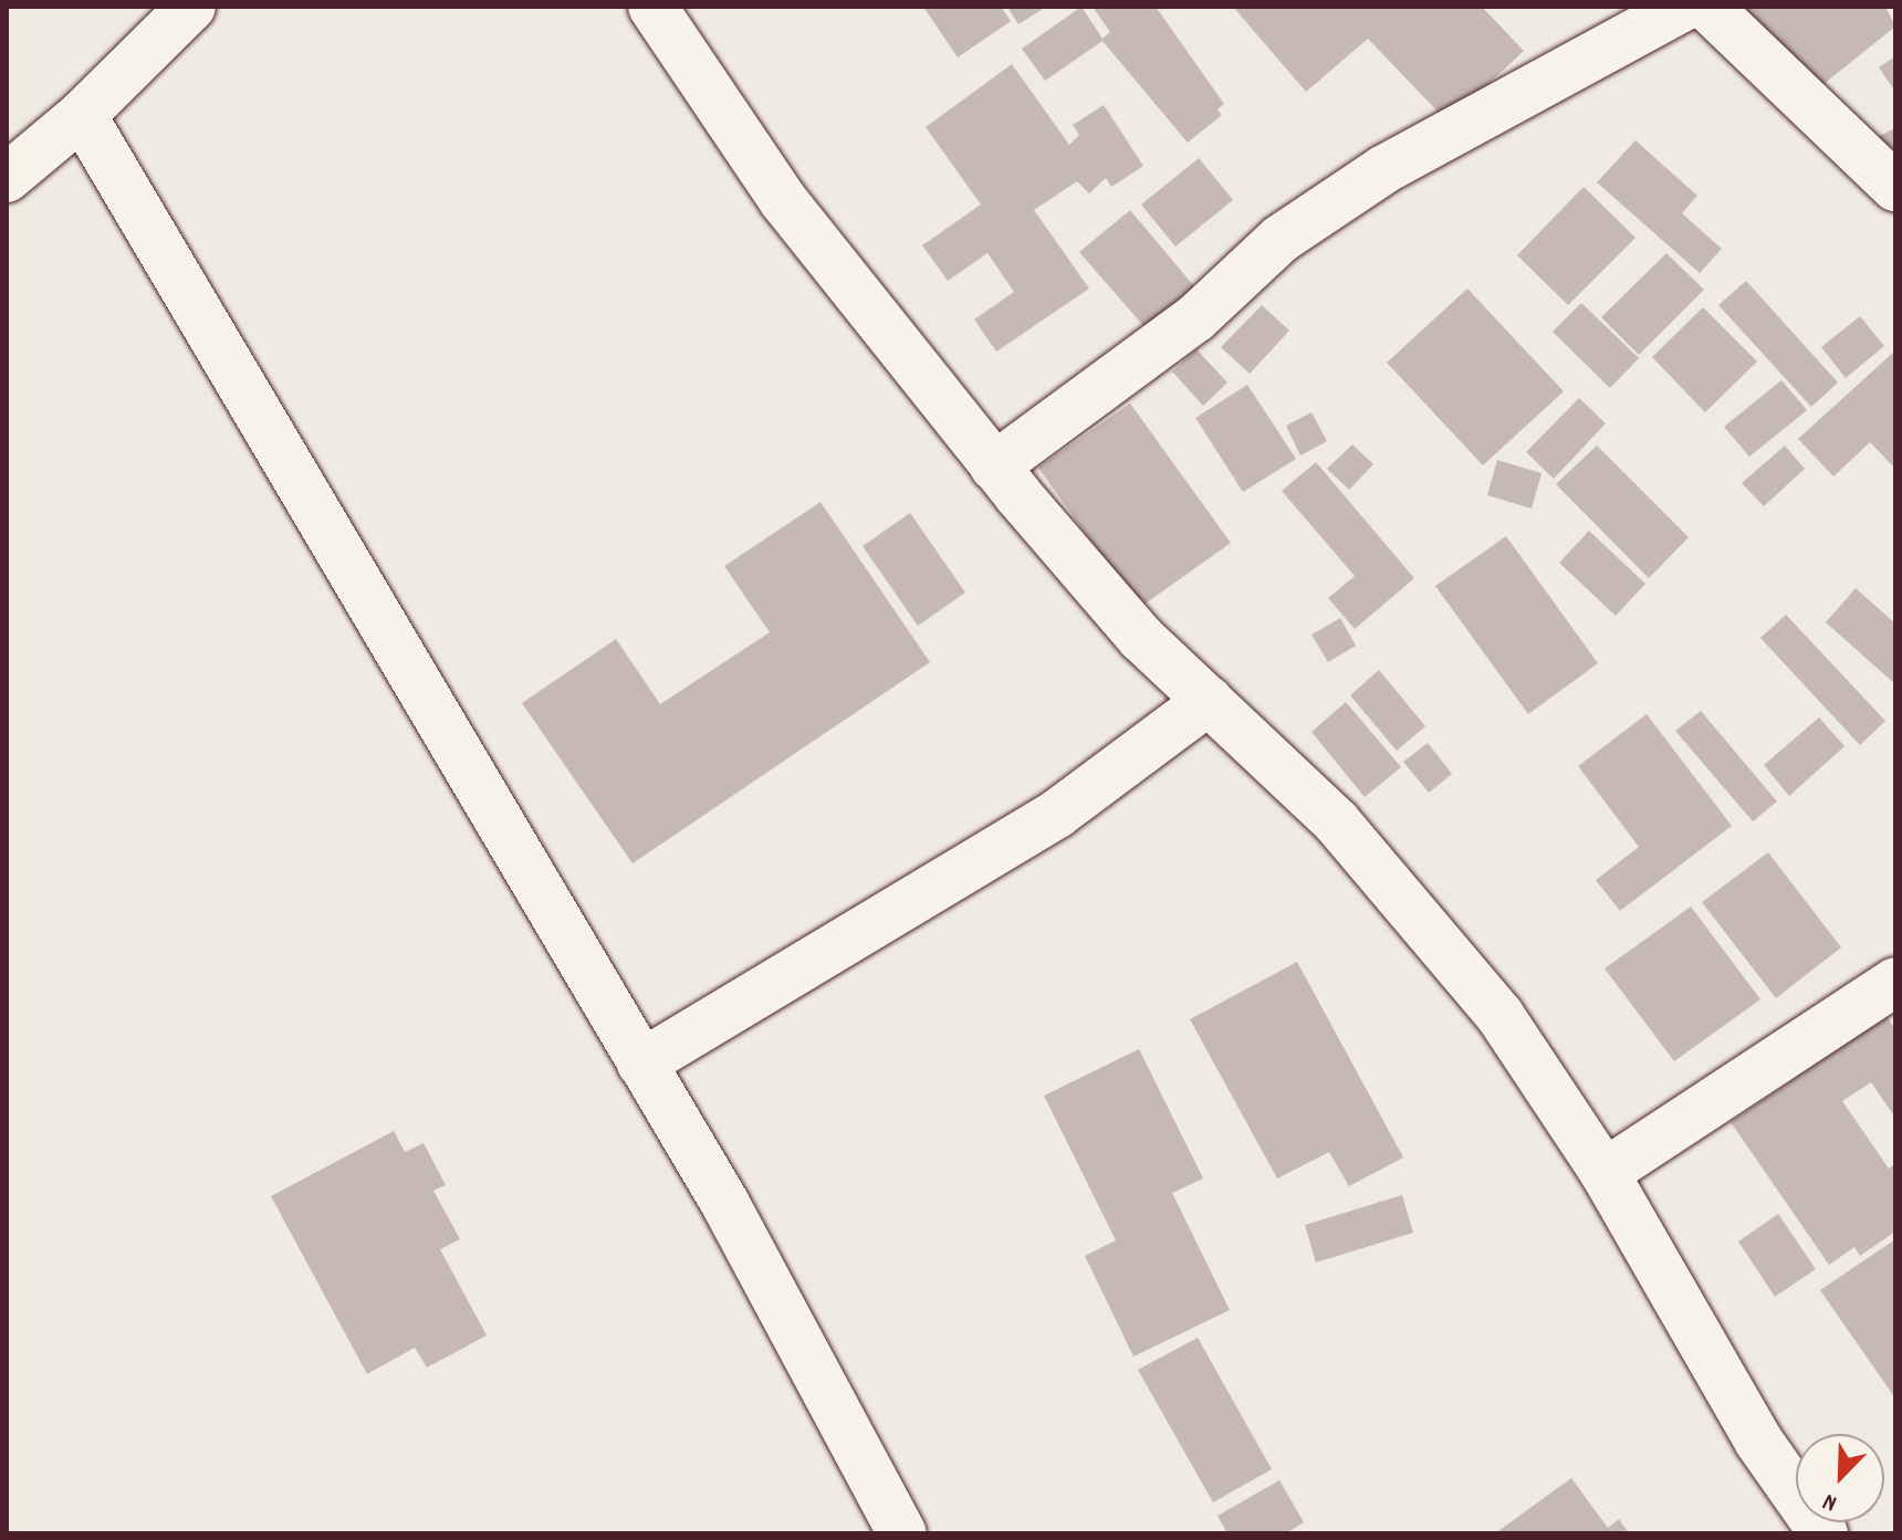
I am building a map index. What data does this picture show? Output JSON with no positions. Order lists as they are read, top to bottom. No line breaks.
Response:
{"north":"bottom left"}
